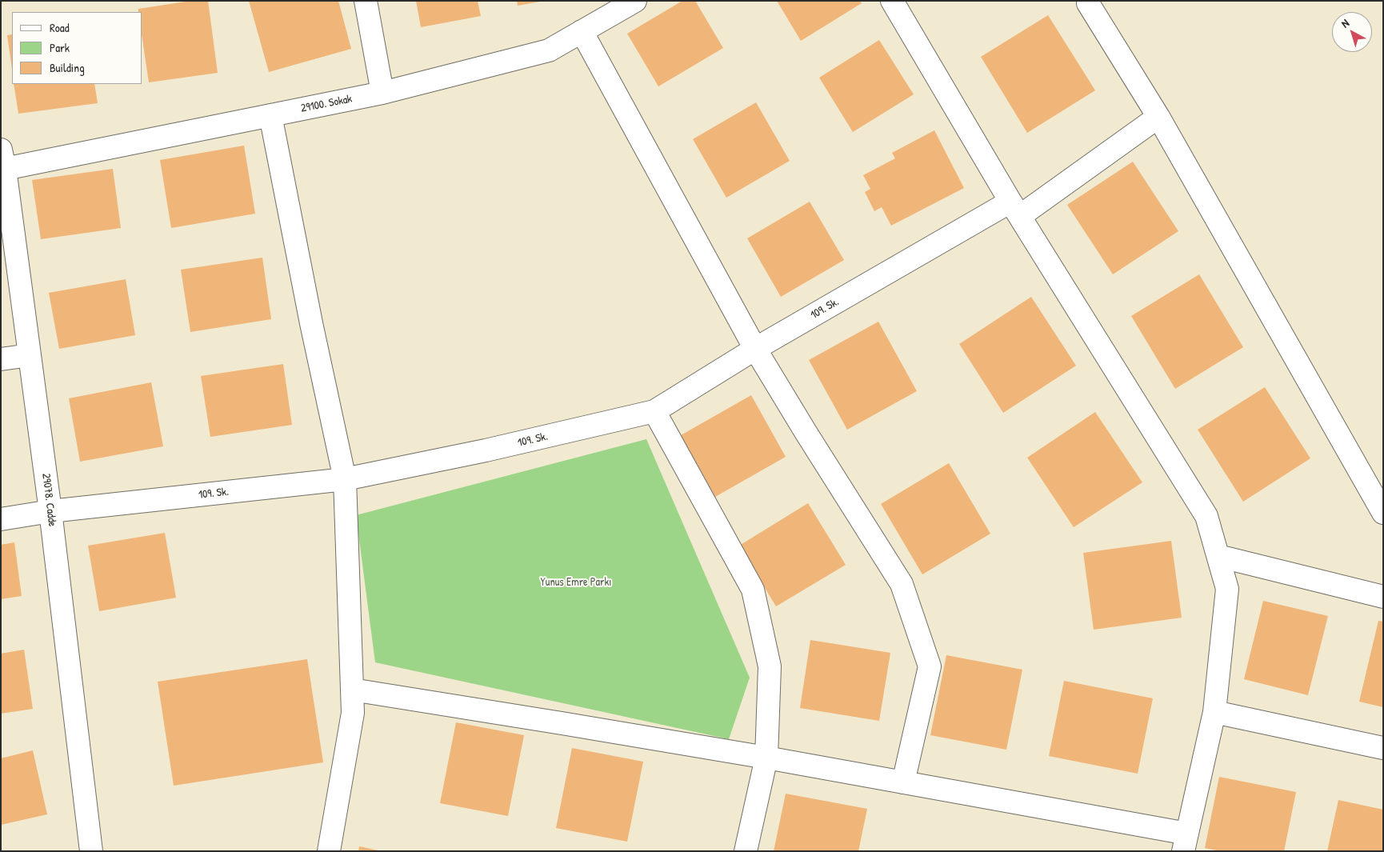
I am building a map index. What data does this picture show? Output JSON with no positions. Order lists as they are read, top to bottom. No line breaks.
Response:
{"streets":{"street":["29100. Sokak","109. Sk.","29078. Cadde"]},"crossings":[["29100. Sokak","29078. Cadde"],["109. Sk.","29078. Cadde"]],"parks":["Yunus Emre Parkı"],"legend":["Road","Park","Building"],"north":"top left"}
